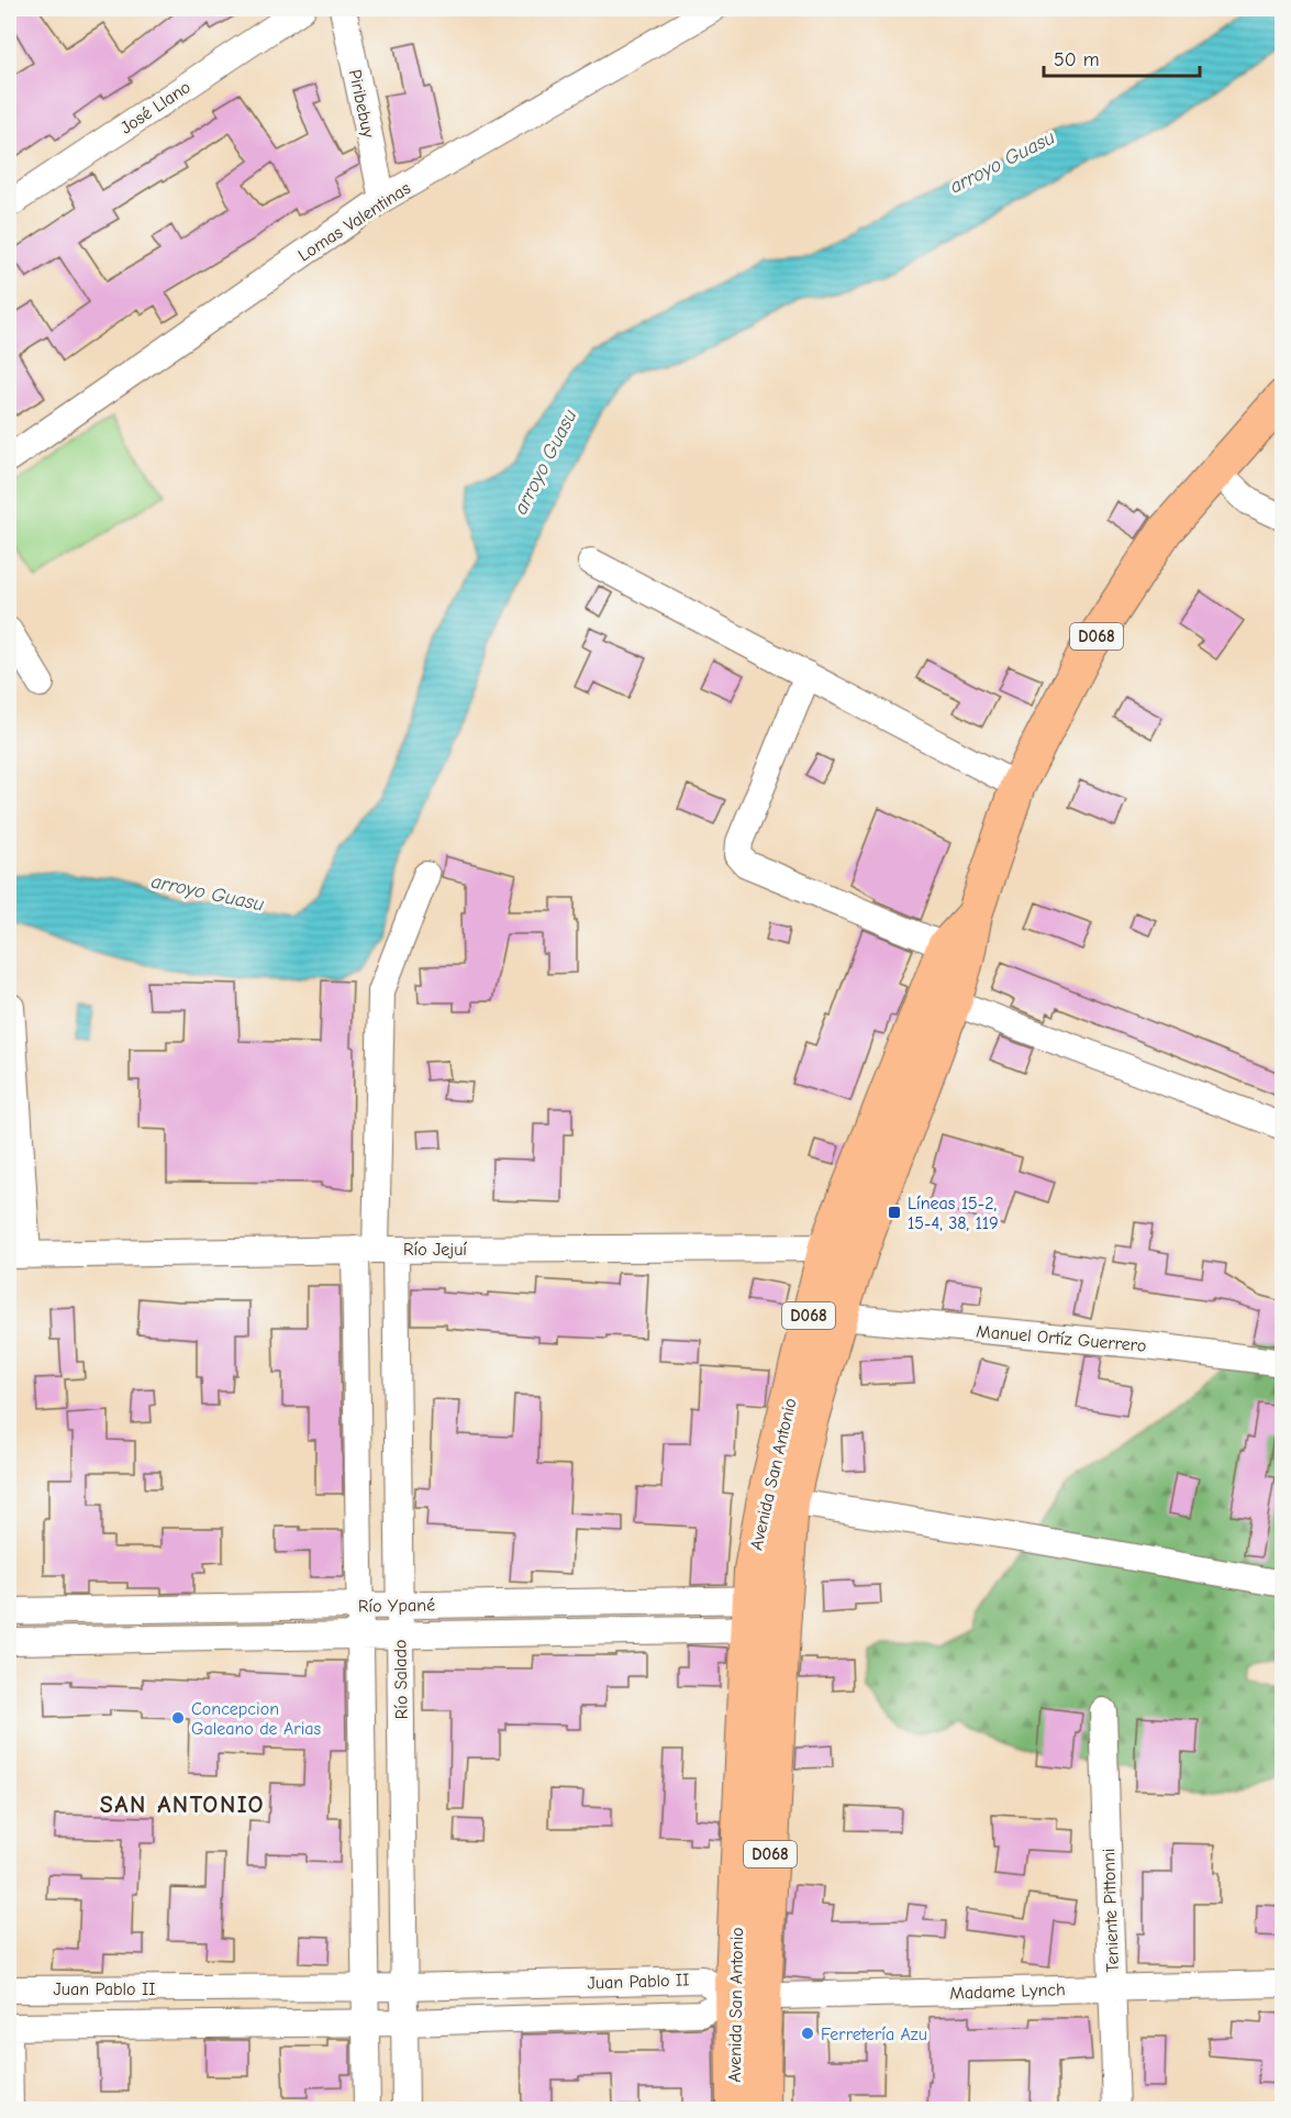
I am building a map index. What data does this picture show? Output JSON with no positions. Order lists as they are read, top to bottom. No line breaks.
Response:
{"streets":{"main road":["D068","Avenida San Antonio"],"street":["Piribebuy","José Llano","Lomas Valentinas","Río Jejuí","Manuel Ortíz Guerrero","Río Ypané","Río Salado","Teniente Pittonni","Juan Pablo II","Madame Lynch"]},"crossings":[["Piribebuy","Lomas Valentinas"],["Río Jejuí","Avenida San Antonio"],["Río Jejuí","Río Salado"],["Manuel Ortíz Guerrero","Avenida San Antonio"],["Avenida San Antonio","Río Ypané"],["Avenida San Antonio","Juan Pablo II"],["Avenida San Antonio","Madame Lynch"],["Río Ypané","Río Salado"],["Río Salado","Juan Pablo II"],["Teniente Pittonni","Madame Lynch"],["Juan Pablo II","Madame Lynch"]],"districts":["SAN ANTONIO"],"water":["arroyo Guasu"],"places":{"transit":["Líneas 15-2, 15-4, 38, 119"],"other":["Concepcion Galeano de Arias","Ferretería Azu"]},"scale_bar":"50 m"}
